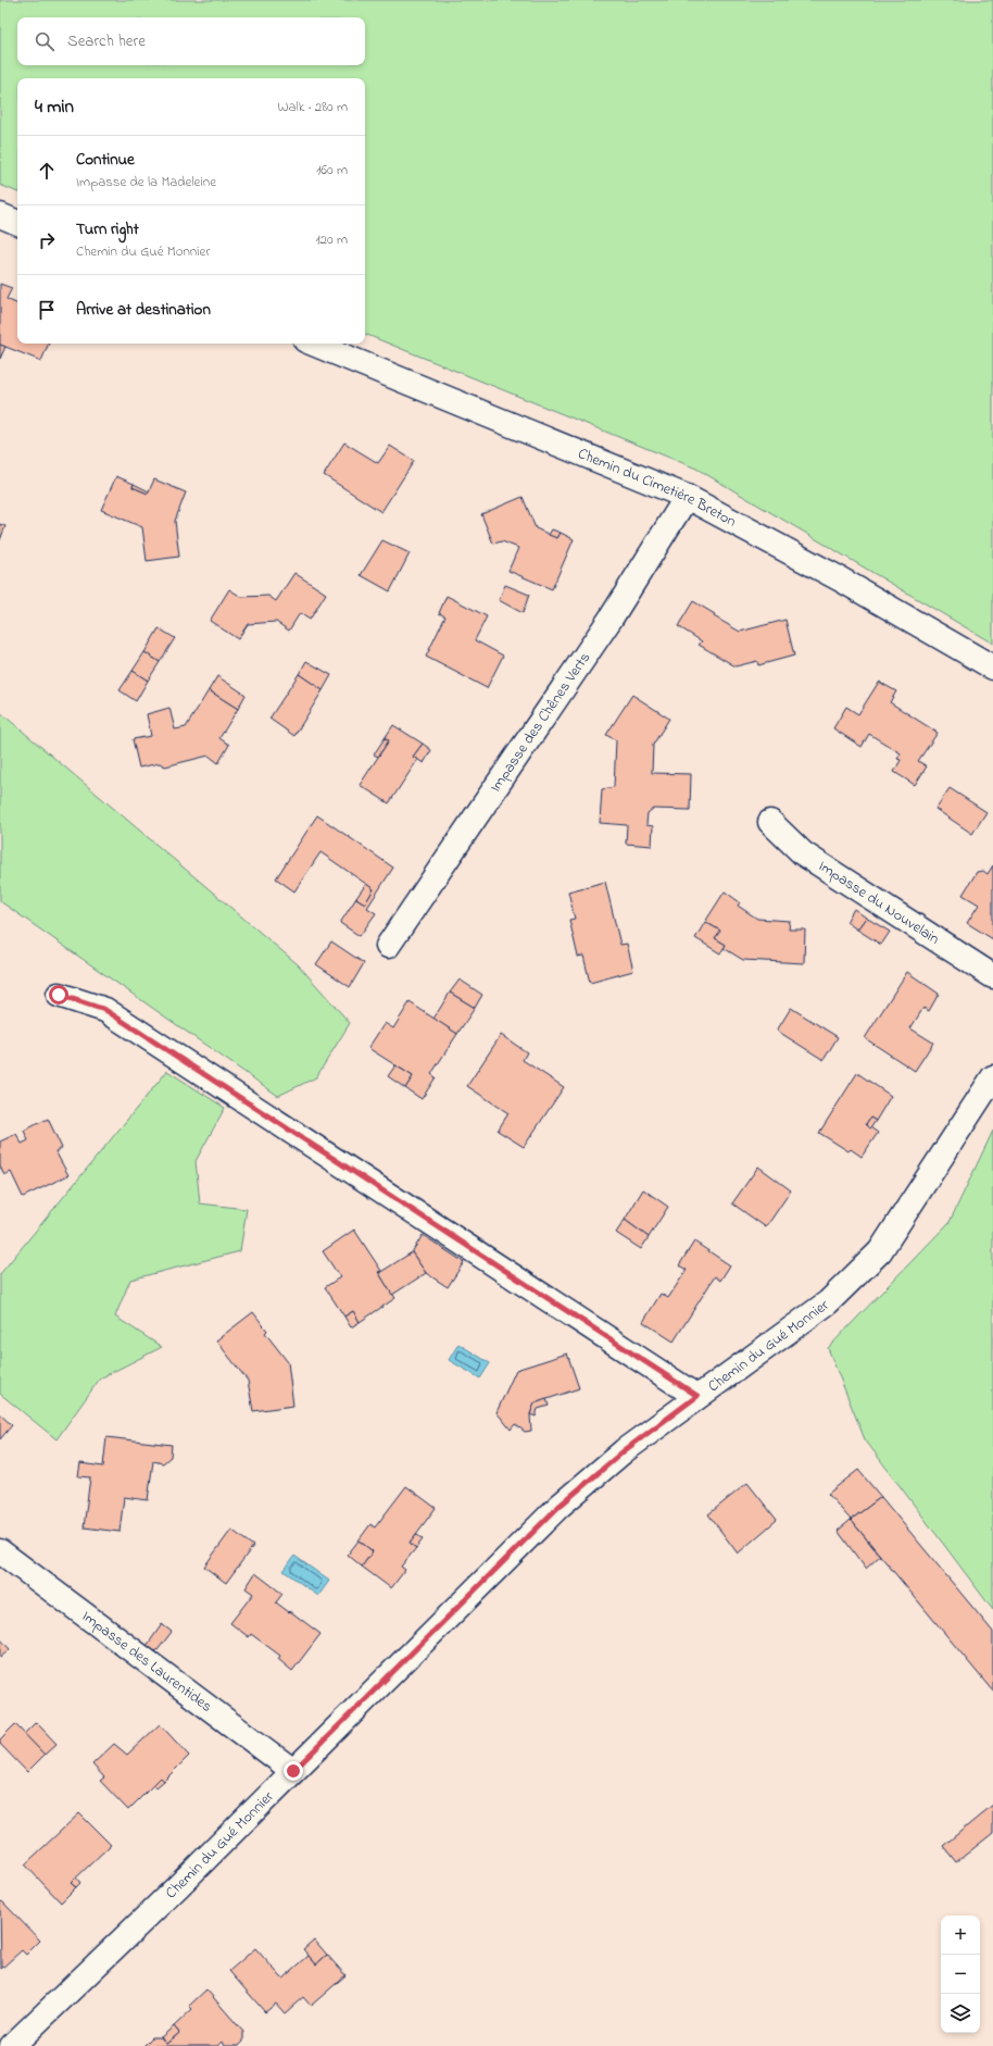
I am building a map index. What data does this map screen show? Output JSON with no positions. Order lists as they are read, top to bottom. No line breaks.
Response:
{"streets":{"street":["Chemin du Cimetière Breton","Impasse des Chênes Verts","Impasse du Nouvelain","Chemin du Gué Monnier","Impasse des Laurentides"]},"crossings":[["Chemin du Cimetière Breton","Impasse des Chênes Verts"],["Chemin du Gué Monnier","Impasse des Laurentides"]],"page":{"search":"Search here","heading":["4 min","Walk · 280 m"],"list":[["Continue","Impasse de la Madeleine","160 m"],["Turn right","Chemin du Gué Monnier","120 m"],"Arrive at destination"],"map_buttons":["+","−"]}}
